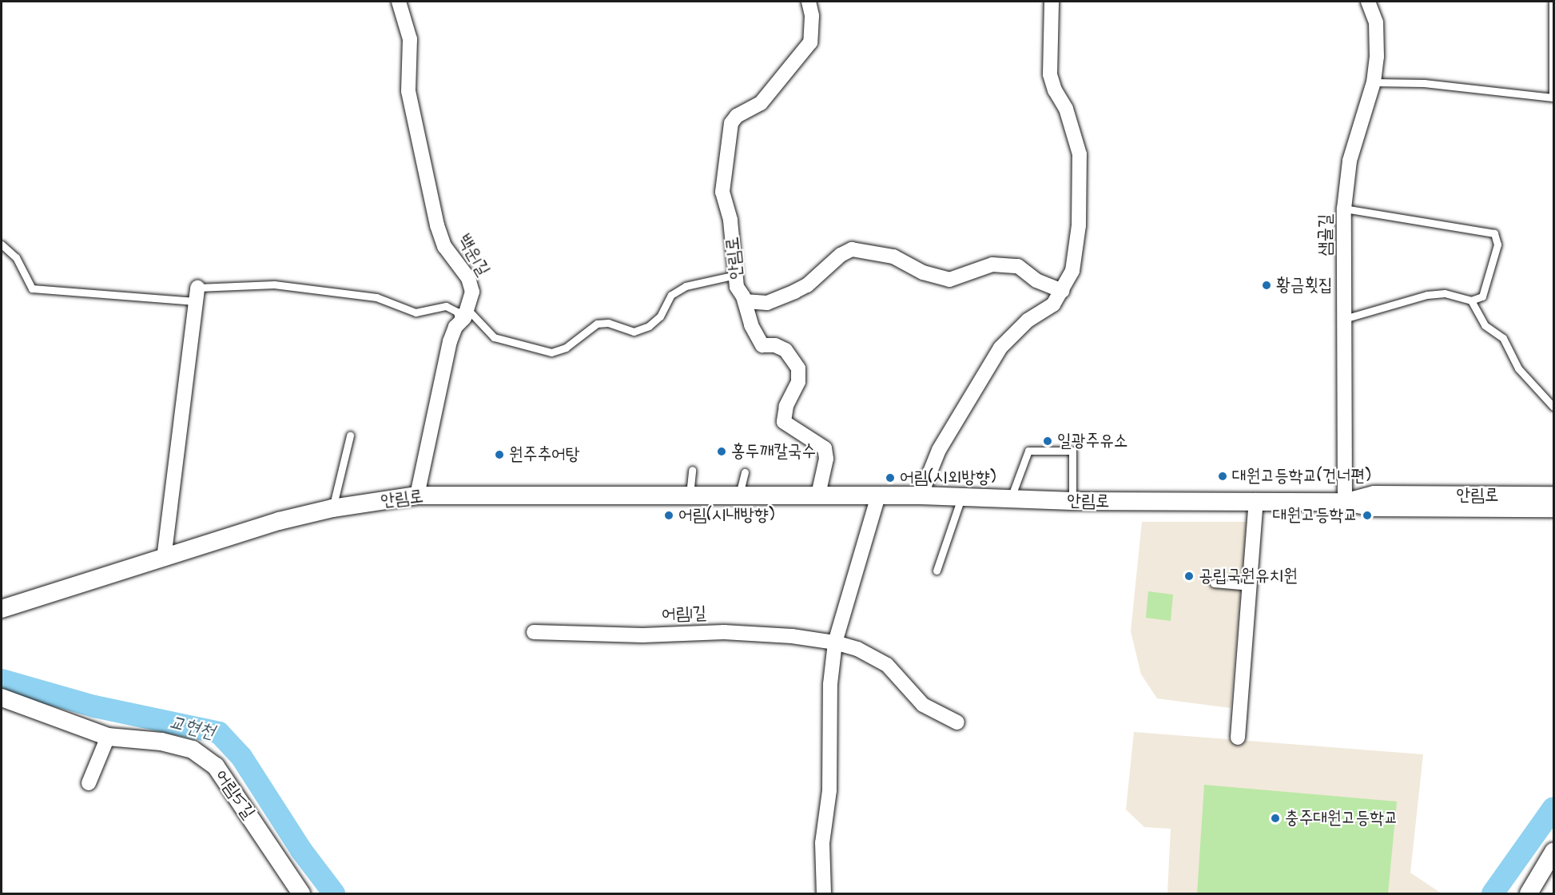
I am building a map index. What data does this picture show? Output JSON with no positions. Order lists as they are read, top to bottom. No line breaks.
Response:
{"streets":{"street":["샘골길","백운1길","안림로","어림1길","어림5길"]},"crossings":[["샘골길","안림로"],["백운1길","안림로"]],"water":["교현천"],"places":["황금횟집","일광주유소","홍두깨칼국수","원주추어탕","대원고등학교(건너편)","어림(시외방향)","어림(시내방향)","대원고등학교","공립국원유치원","충주대원고등학교"]}
